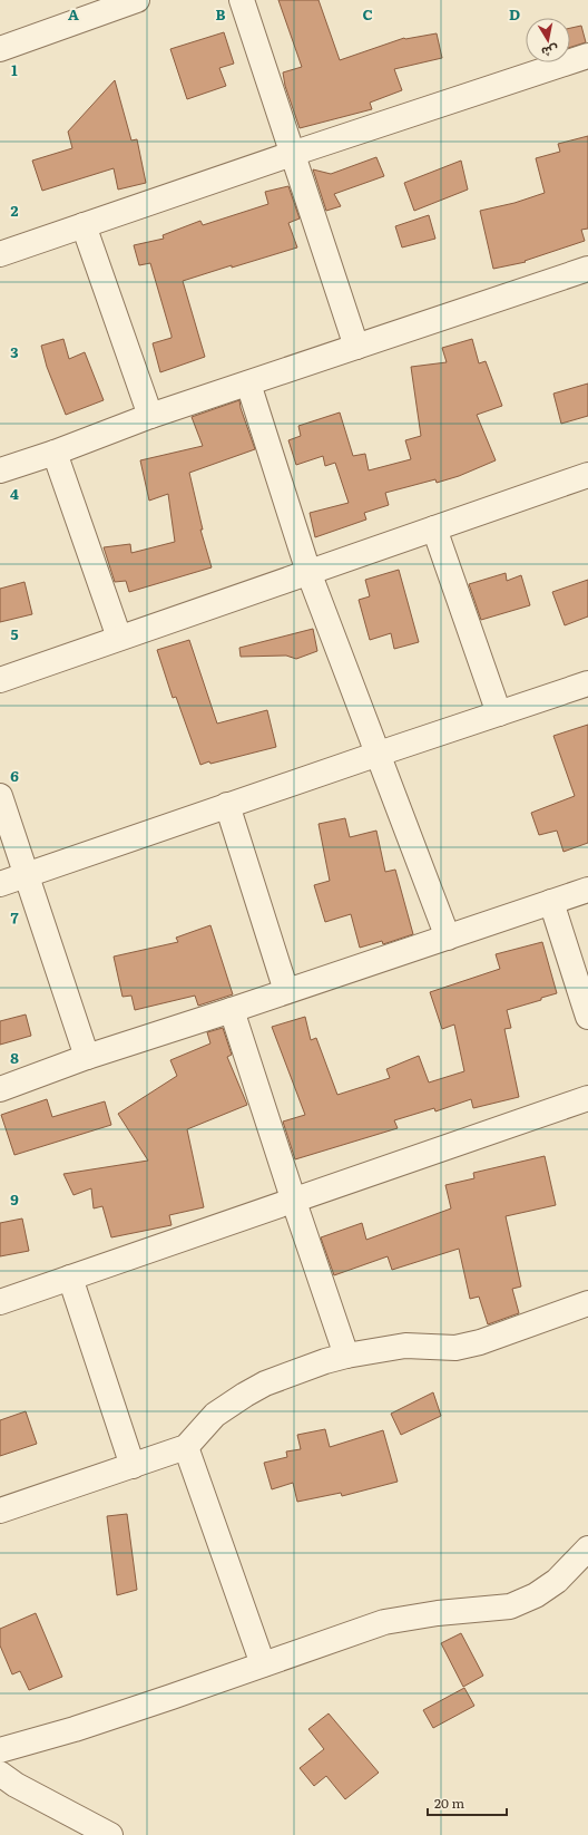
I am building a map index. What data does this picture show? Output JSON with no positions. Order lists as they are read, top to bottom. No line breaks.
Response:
{"scale_bar":"20 m","north":"bottom","grid":{"columns":["A","B","C","D"],"rows":["1","2","3","4","5","6","7","8","9"]}}
